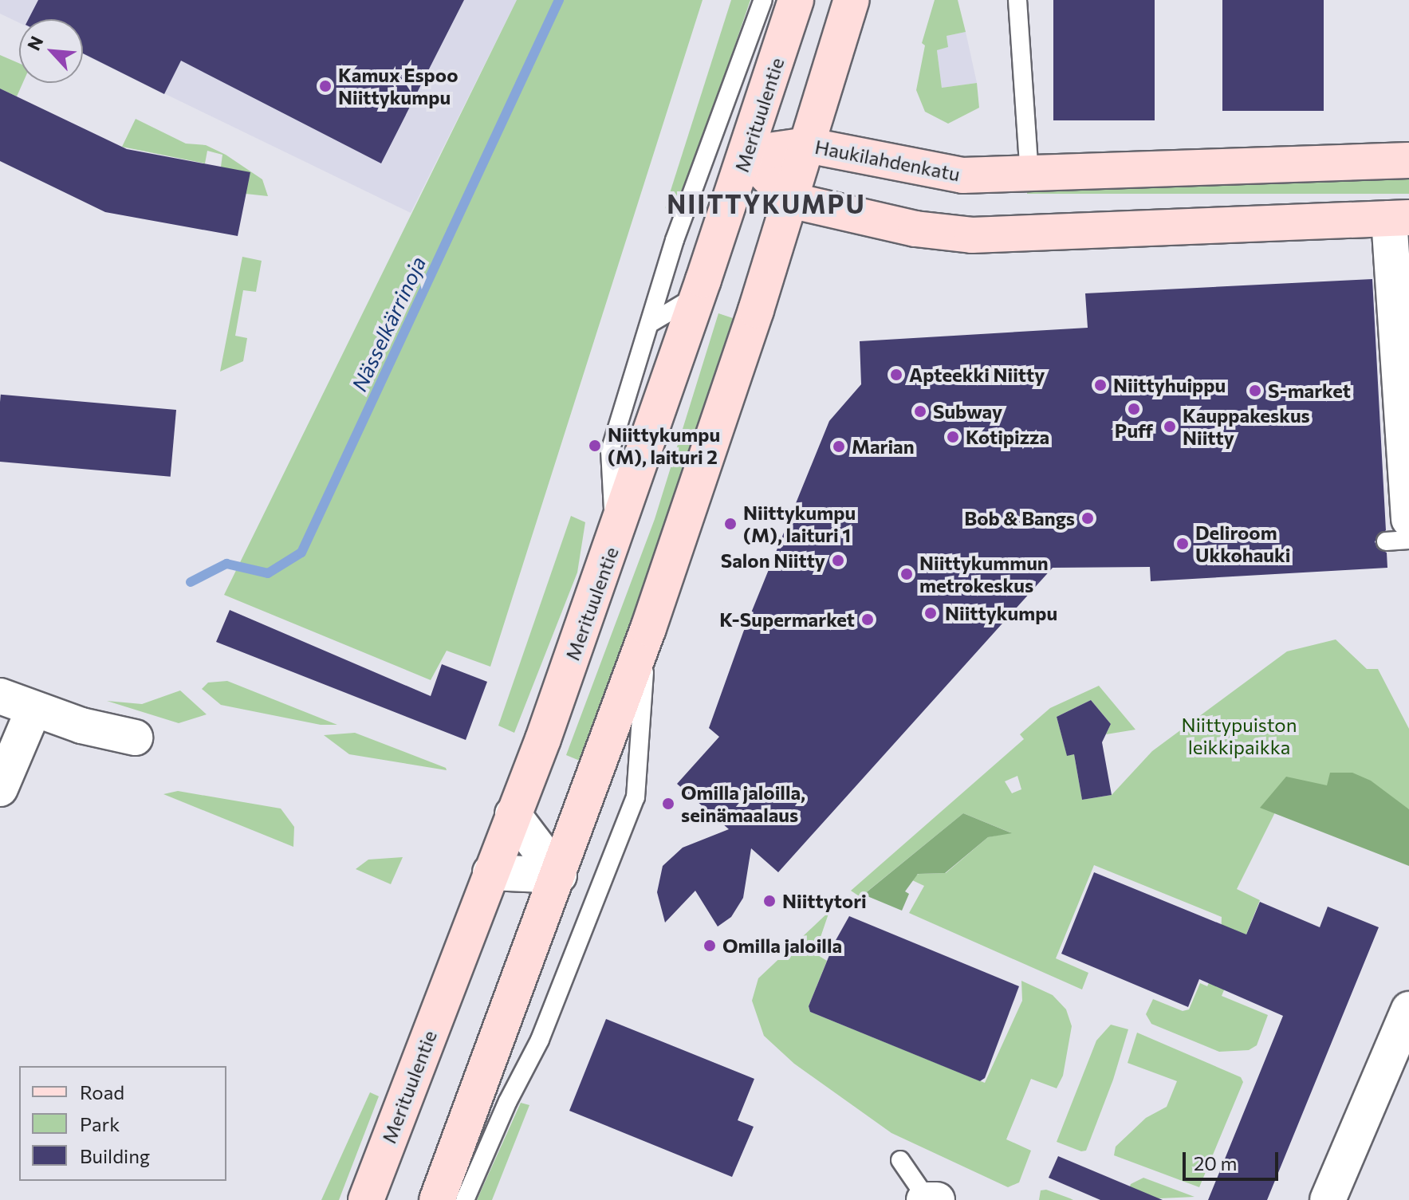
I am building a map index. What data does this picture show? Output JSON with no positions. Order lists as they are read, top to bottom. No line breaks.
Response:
{"streets":{"main road":["Merituulentie","Haukilahdenkatu"]},"crossings":[["Merituulentie","Haukilahdenkatu"]],"districts":["NIITTYKUMPU"],"water":["Nässelkärrinoja"],"parks":["Niittypuiston leikkipaikka"],"places":["Kamux Espoo Niittykumpu","Apteekki Niitty","Niittyhuippu","S-market","Puff","Subway","Kauppakeskus Niitty","Kotipizza","Niittykumpu (M), laituri 2","Marian","Bob & Bangs","Niittykumpu (M), laituri 1","Deliroom Ukkohauki","Salon Niitty","Niittykummun metrokeskus","Niittykumpu","K-Supermarket","Omilla jaloilla, seinämaalaus","Niittytori","Omilla jaloilla"],"legend":["Road","Park","Building"],"scale_bar":"20 m","north":"top left"}
